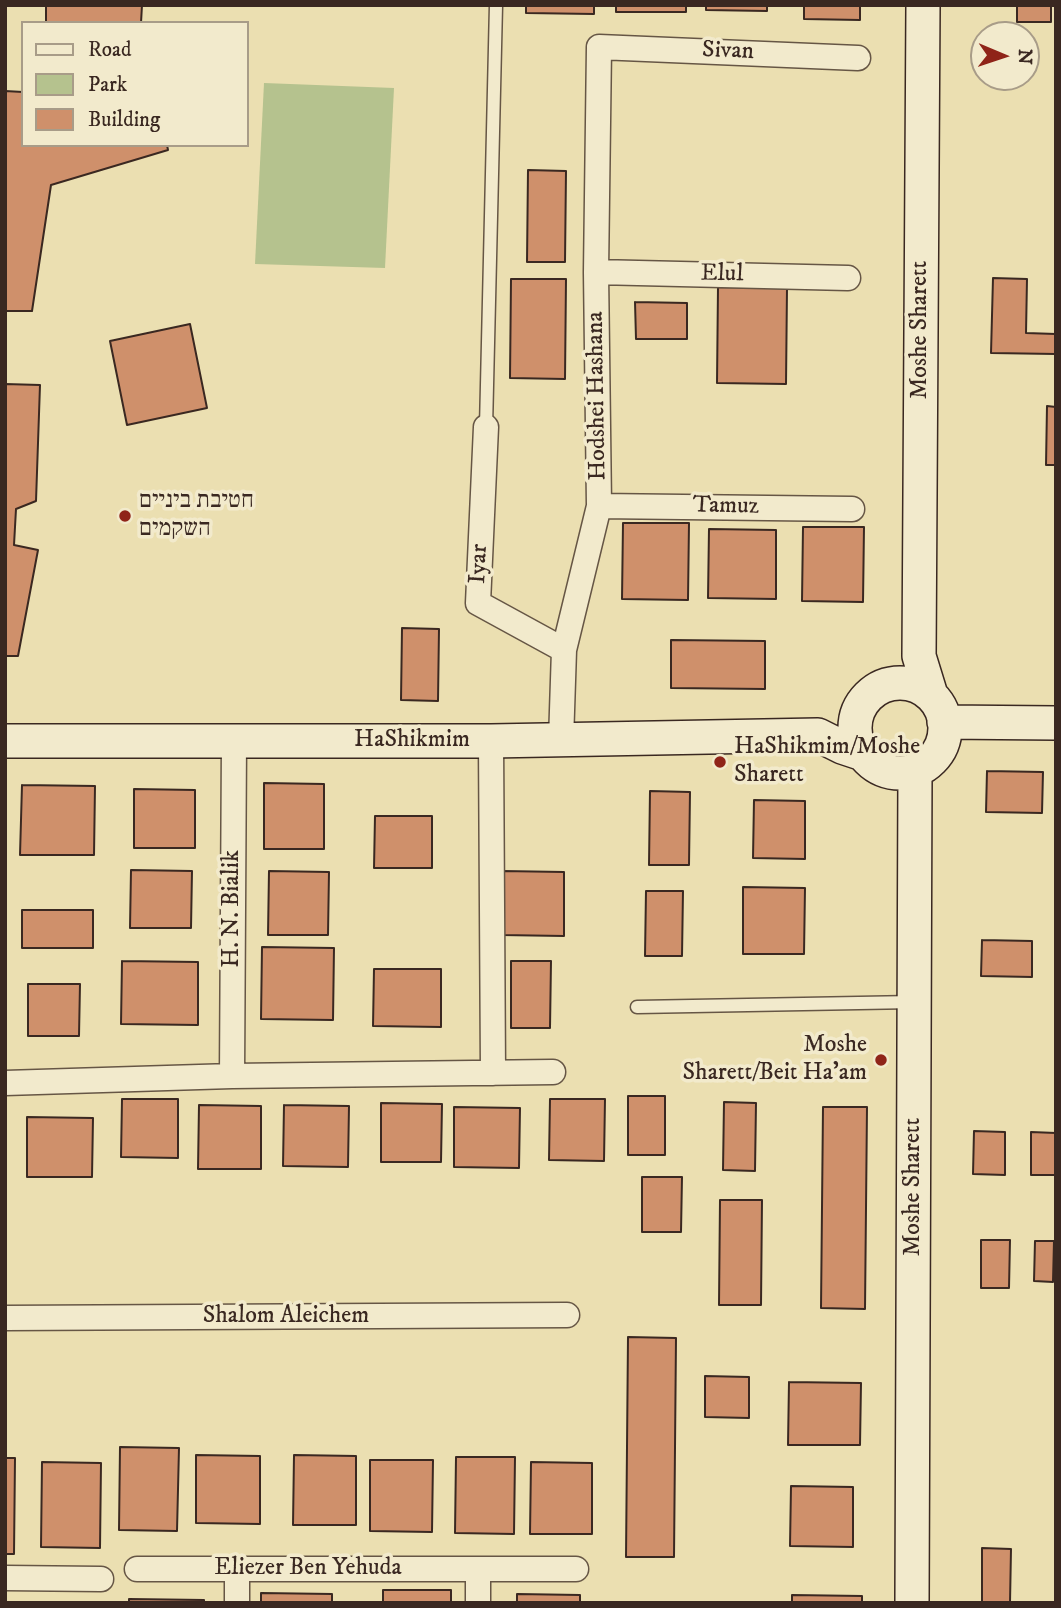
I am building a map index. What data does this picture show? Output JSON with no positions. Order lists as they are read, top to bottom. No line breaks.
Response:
{"streets":{"street":["Sivan","Elul","Moshe Sharett","Hodshei Hashana","Tamuz","Iyar","HaShikmim","H. N. Bialik","Shalom Aleichem","Eliezer Ben Yehuda"]},"crossings":[["Sivan","Hodshei Hashana"],["Elul","Hodshei Hashana"],["Moshe Sharett","HaShikmim"],["Hodshei Hashana","Tamuz"],["Hodshei Hashana","Iyar"],["Hodshei Hashana","HaShikmim"],["HaShikmim","H. N. Bialik"]],"places":["חטיבת ביניים השקמים","HaShikmim/Moshe Sharett","Moshe Sharett/Beit Ha'am"],"legend":["Road","Park","Building"],"north":"right"}
